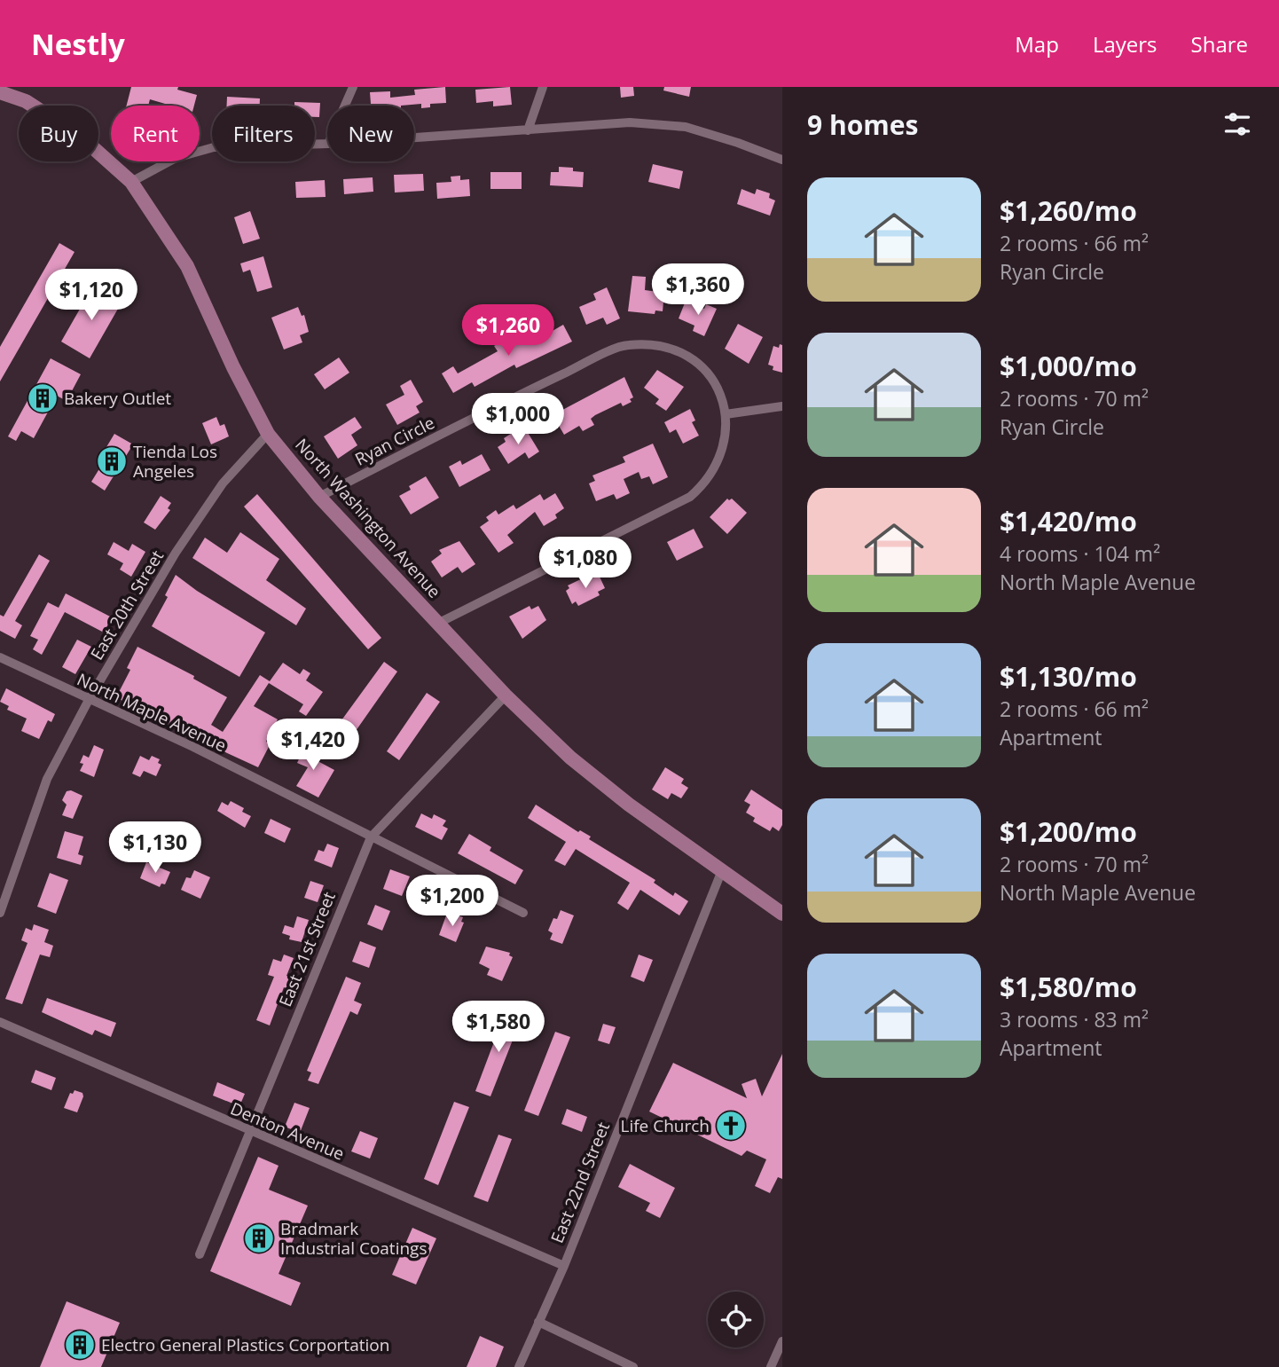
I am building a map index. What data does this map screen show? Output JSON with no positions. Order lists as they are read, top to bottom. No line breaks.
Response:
{"streets":{"main road":["North Washington Avenue"],"street":["Ryan Circle","East 20th Street","North Maple Avenue","East 21st Street","Denton Avenue","East 22nd Street"]},"crossings":[["Ryan Circle","North Washington Avenue"],["North Washington Avenue","East 20th Street"],["North Washington Avenue","East 21st Street"],["North Washington Avenue","East 22nd Street"],["East 20th Street","North Maple Avenue"],["North Maple Avenue","East 21st Street"],["East 21st Street","Denton Avenue"],["Denton Avenue","East 22nd Street"]],"places":{"building":["Bakery Outlet","Tienda Los Angeles","Bradmark Industrial Coatings","Electro General Plastics Corportation"],"church":["Life Church"]},"page":{"header":"Nestly","nav":["Map","Layers","Share"],"heading":"9 homes","chip":["Buy","Rent","Filters","New"],"list":[{"name":"$1,260/mo","note":"2 rooms · 66 m² · Ryan Circle"},{"name":"$1,000/mo","note":"2 rooms · 70 m² · Ryan Circle"},{"name":"$1,420/mo","note":"4 rooms · 104 m² · North Maple Avenue"},{"name":"$1,130/mo","note":"2 rooms · 66 m² · Apartment"},{"name":"$1,200/mo","note":"2 rooms · 70 m² · North Maple Avenue"},{"name":"$1,580/mo","note":"3 rooms · 83 m² · Apartment"}],"price":["$1,360","$1,120","$1,260","$1,000","$1,080","$1,420","$1,130","$1,200","$1,580"]}}
